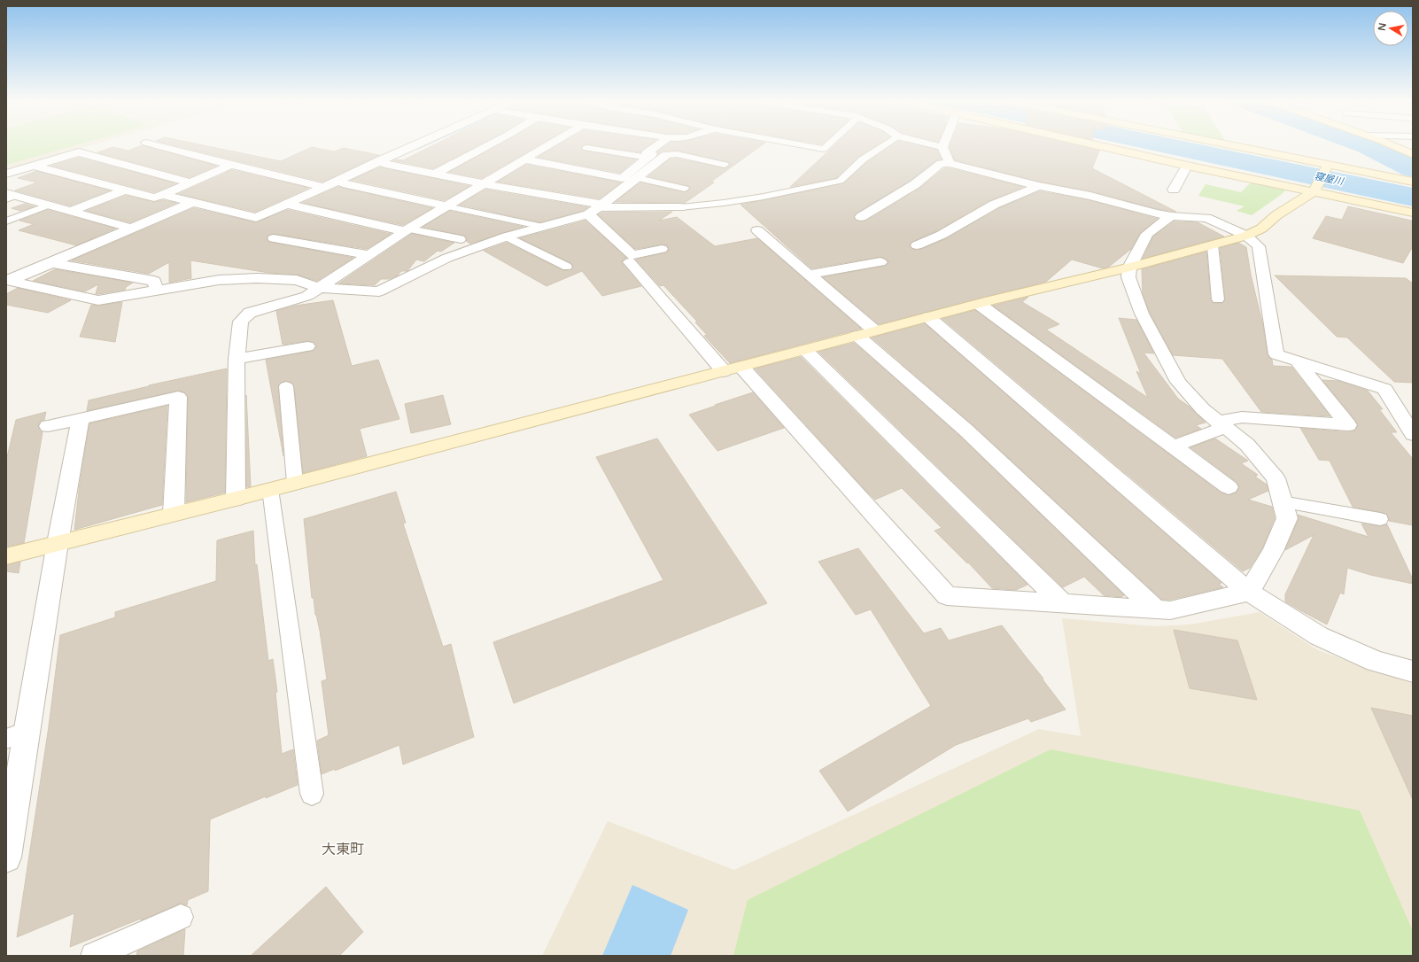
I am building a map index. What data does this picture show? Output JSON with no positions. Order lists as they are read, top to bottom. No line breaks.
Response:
{"districts":["大東町"],"water":["寝屋川"],"north":"left"}
